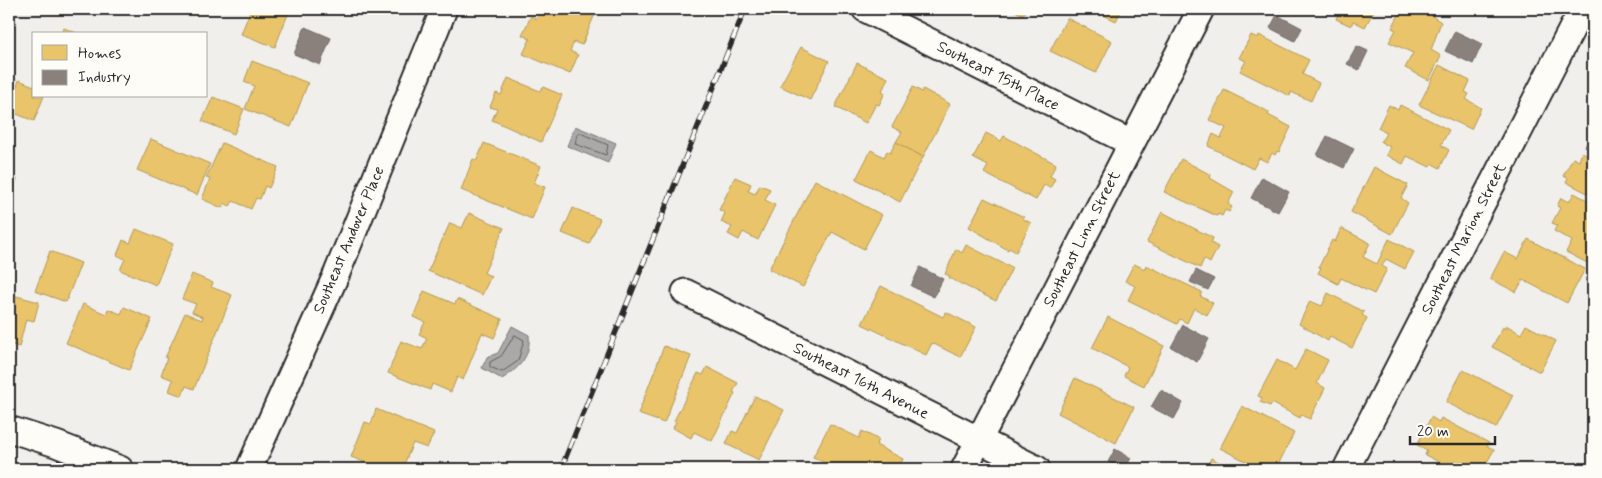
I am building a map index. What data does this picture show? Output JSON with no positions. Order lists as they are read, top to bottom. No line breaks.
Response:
{"streets":{"street":["Southeast 15th Place","Southeast Linn Street","Southeast Marion Street","Southeast Andover Place","Southeast 16th Avenue"]},"crossings":[["Southeast 15th Place","Southeast Linn Street"],["Southeast Linn Street","Southeast 16th Avenue"]],"legend":["Homes","Industry"],"scale_bar":"20 m"}
